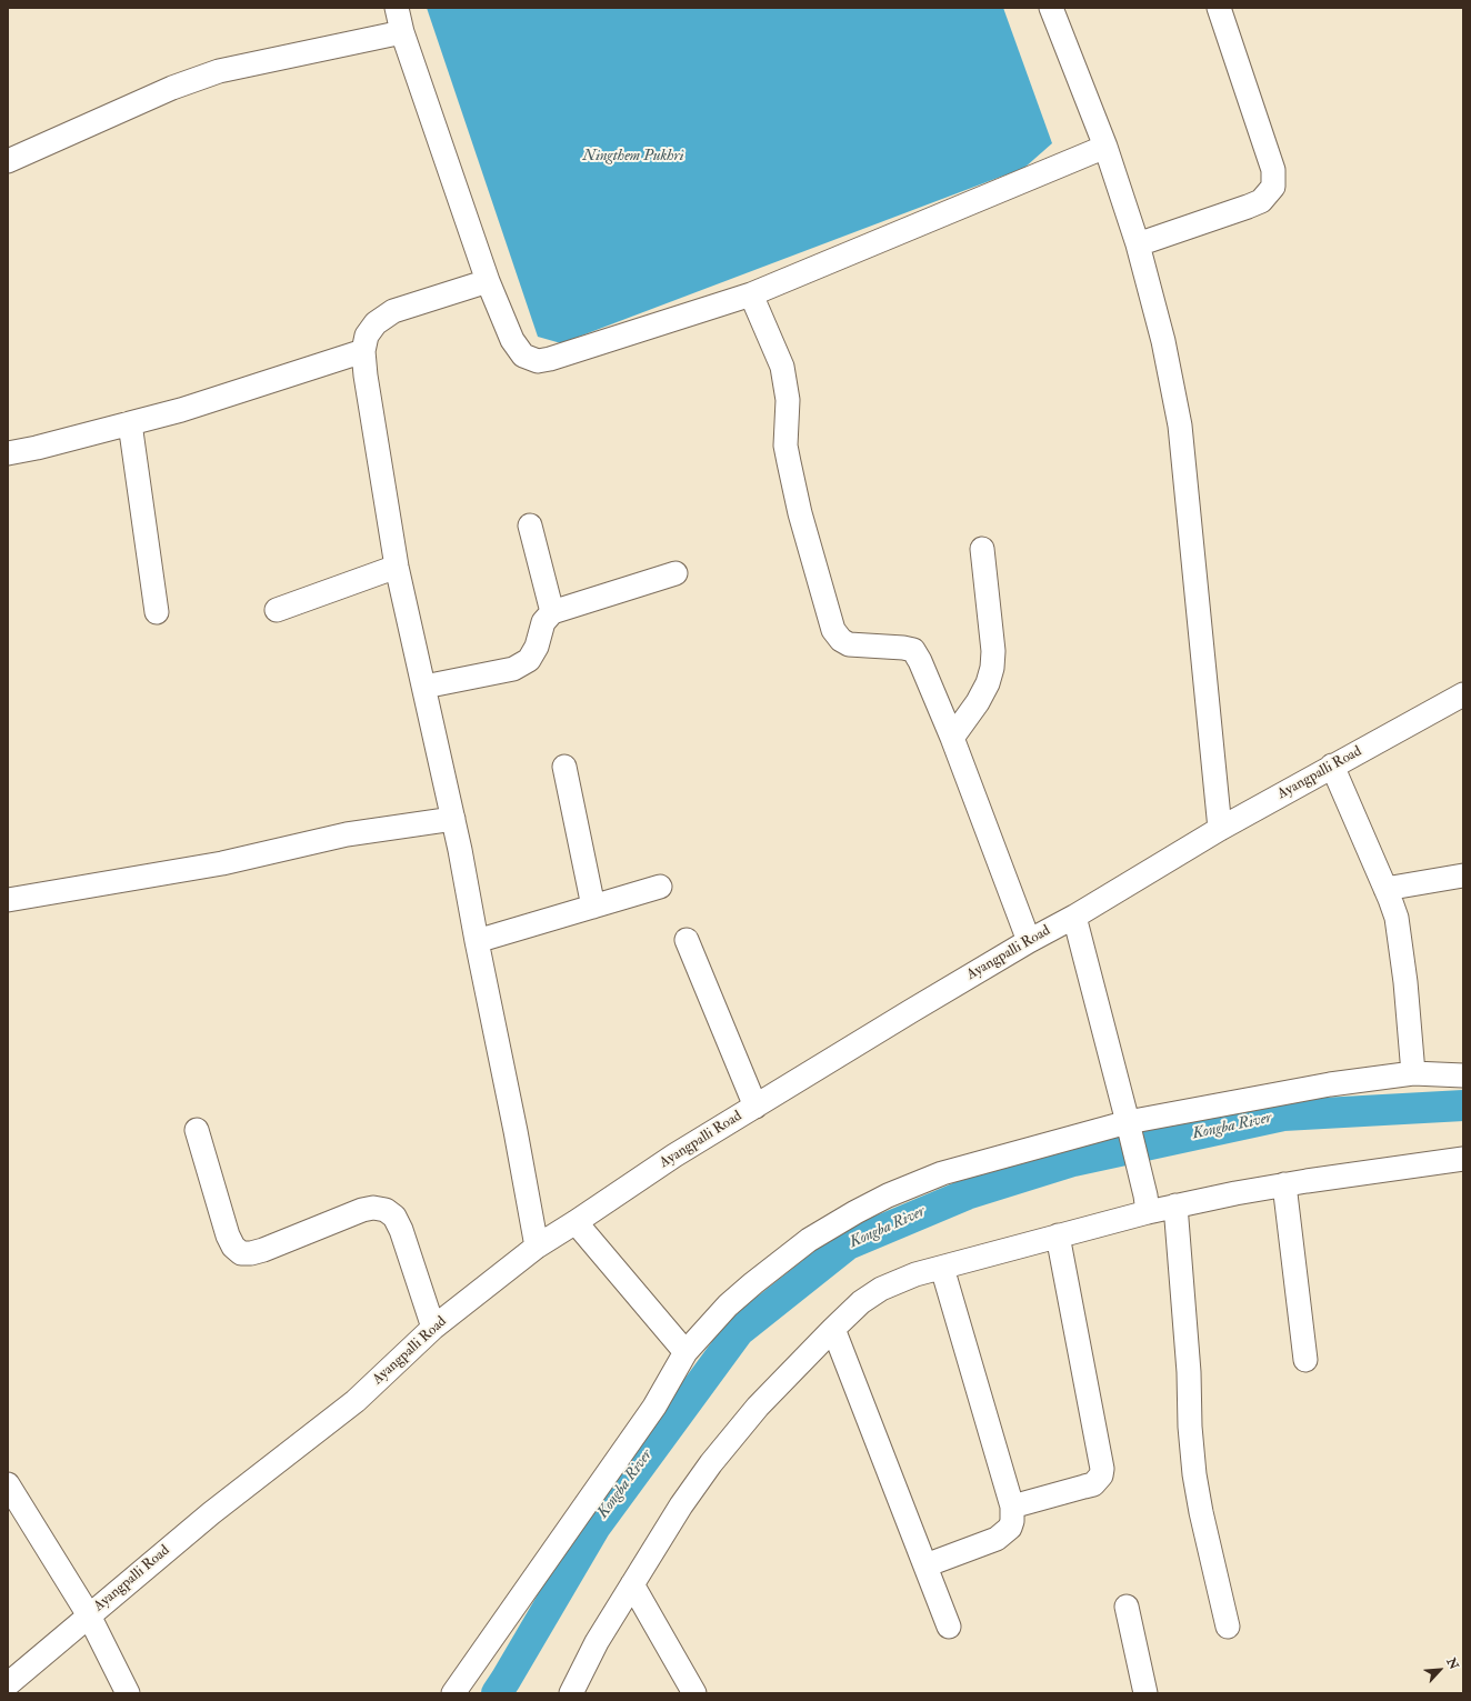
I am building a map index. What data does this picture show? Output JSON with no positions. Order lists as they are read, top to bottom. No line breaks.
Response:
{"streets":{"street":["Ayangpalli Road"]},"water":["Ningthem Pukhri","Kongba River"],"north":"top right"}
